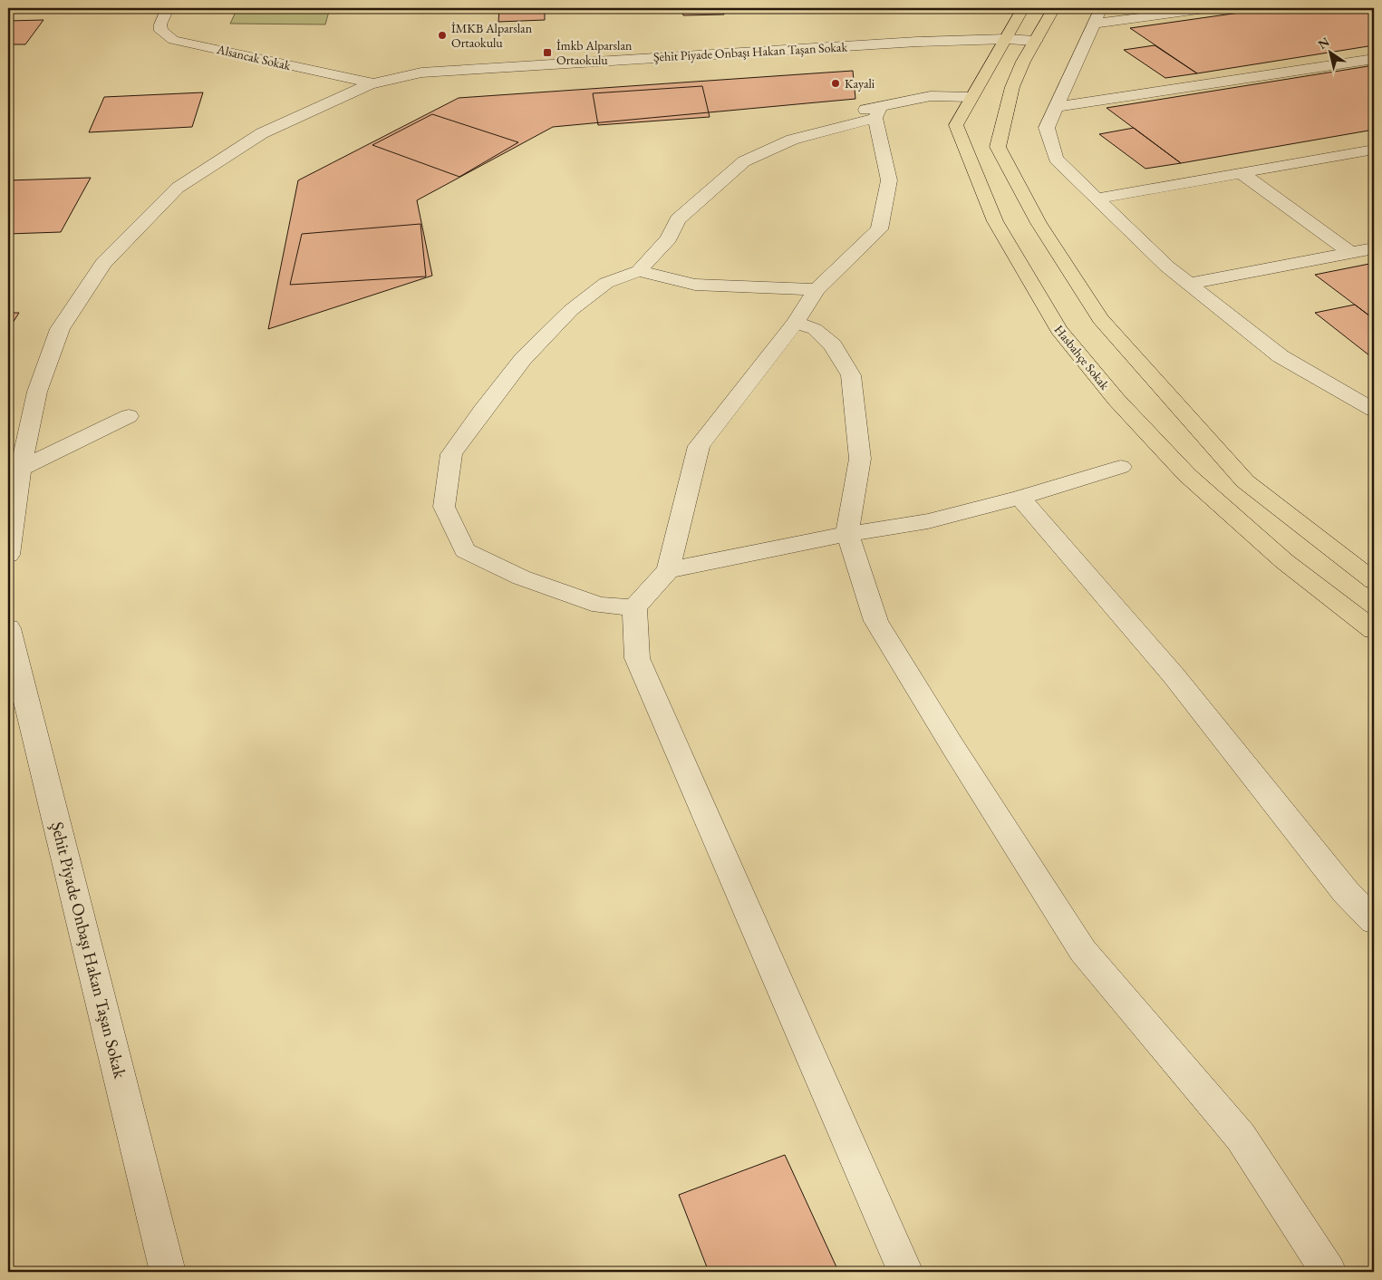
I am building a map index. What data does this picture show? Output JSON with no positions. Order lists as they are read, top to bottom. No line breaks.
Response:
{"streets":{"main road":["Hasbahçe Sokak"],"street":["Şehit Piyade Onbaşı Hakan Taşan Sokak","Alsancak Sokak"]},"crossings":[["Şehit Piyade Onbaşı Hakan Taşan Sokak","Alsancak Sokak"],["Şehit Piyade Onbaşı Hakan Taşan Sokak","Hasbahçe Sokak"]],"places":{"other":["İMKB Alparslan Ortaokulu","Kayali"],"transit":["İmkb Alparslan Ortaokulu"]},"north":"top left"}
